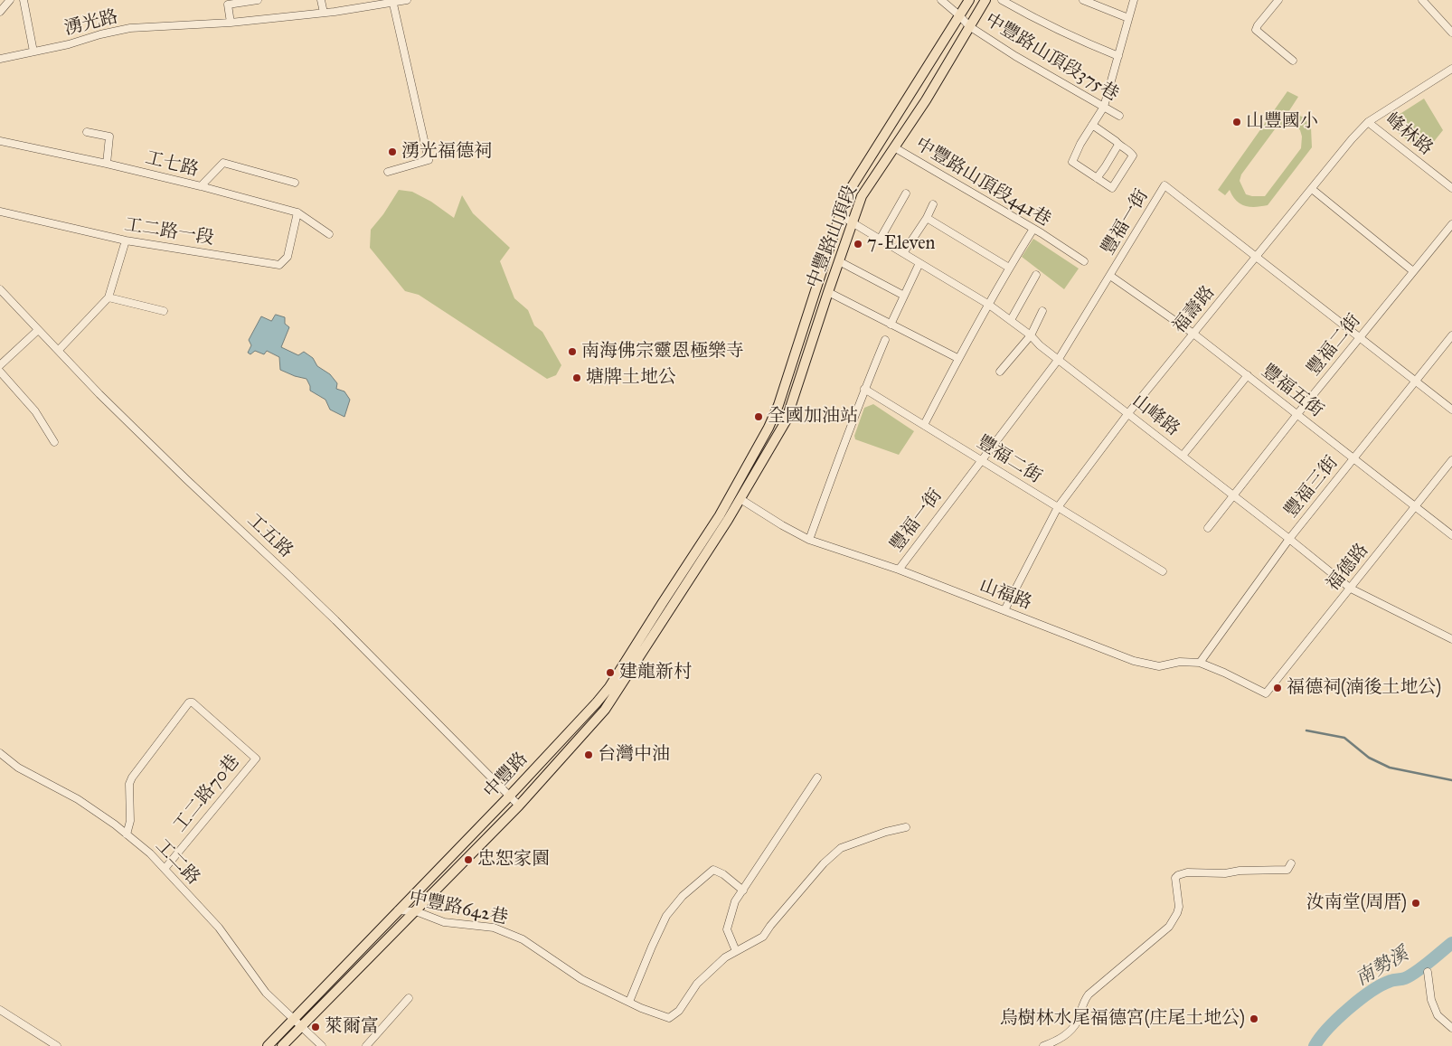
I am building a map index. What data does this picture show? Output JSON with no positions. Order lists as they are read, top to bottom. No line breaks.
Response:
{"streets":{"main road":["中豐路山頂段","中豐路"],"street":["湧光路","中豐路山頂段375巷","峰林路","工七路","中豐路山頂段441巷","豐福一街","工二路一段","福壽路","豐福二街","豐福五街","山峰路","豐福三街","工五路","福德路","山福路","工二路70巷","工二路","中豐路642巷"]},"crossings":[["中豐路山頂段375巷","中豐路山頂段"],["峰林路","福壽路"],["工七路","工二路一段"],["中豐路山頂段441巷","中豐路山頂段"],["豐福一街","福壽路"],["豐福一街","豐福二街"],["豐福一街","豐福五街"],["豐福一街","山峰路"],["豐福一街","豐福三街"],["豐福一街","山福路"],["中豐路山頂段","山峰路"],["中豐路山頂段","山福路"],["中豐路山頂段","中豐路"],["福壽路","豐福二街"],["福壽路","豐福五街"],["福壽路","山峰路"],["福壽路","山福路"],["豐福二街","豐福五街"],["豐福二街","山峰路"],["豐福五街","豐福三街"],["豐福五街","福德路"],["山峰路","豐福三街"],["山峰路","福德路"],["豐福三街","山福路"],["工五路","中豐路"],["福德路","山福路"],["山福路","中豐路"],["中豐路","工二路"],["中豐路","中豐路642巷"],["工二路70巷","工二路"]],"water":["南勢溪"],"places":["山豐國小","湧光福德祠","7-Eleven","南海佛宗靈恩極樂寺","塘牌土地公","全國加油站","建龍新村","福德祠(湳後土地公)","台灣中油","忠恕家園","汝南堂(周厝)","烏樹林水尾福德宮(庄尾土地公)","萊爾富"]}
